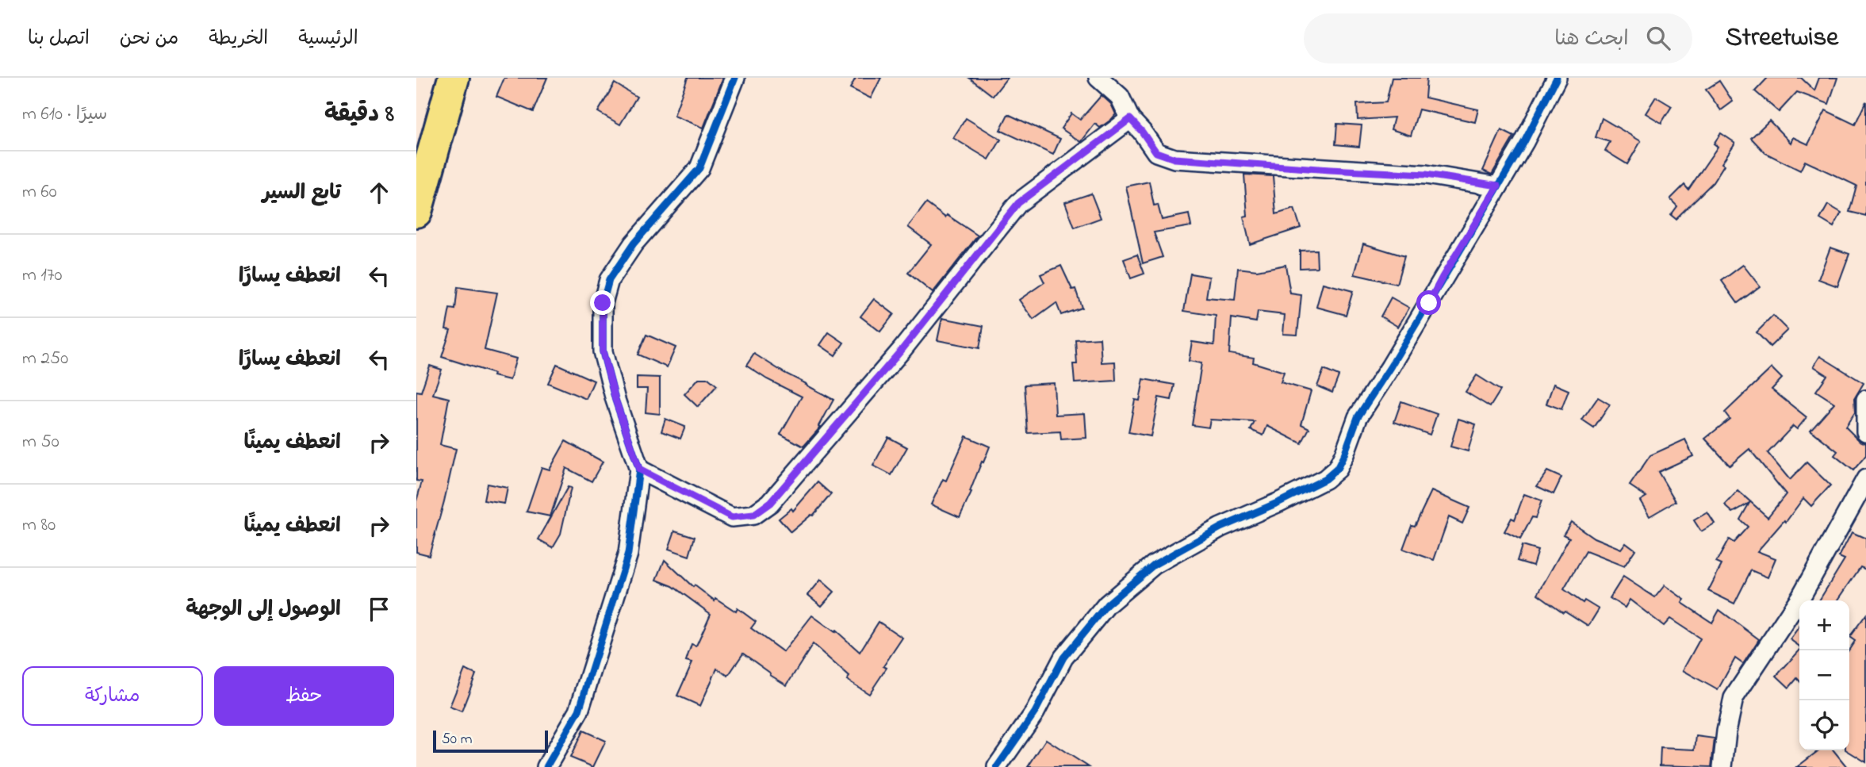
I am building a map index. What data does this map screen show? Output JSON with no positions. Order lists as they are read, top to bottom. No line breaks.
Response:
{"scale_bar":"50 m","page":{"header":"Streetwise","search":"ابحث هنا","nav":["الرئيسية","الخريطة","من نحن","اتصل بنا"],"heading":["8 دقيقة","سيرًا · 610 m"],"list":[["تابع السير","60 m"],["انعطف يسارًا","170 m"],["انعطف يسارًا","250 m"],["انعطف يمينًا","50 m"],["انعطف يمينًا","80 m"],"الوصول إلى الوجهة"],"map_buttons":["+","−"],"buttons":["حفظ","مشاركة"],"scale":"50 m"}}
